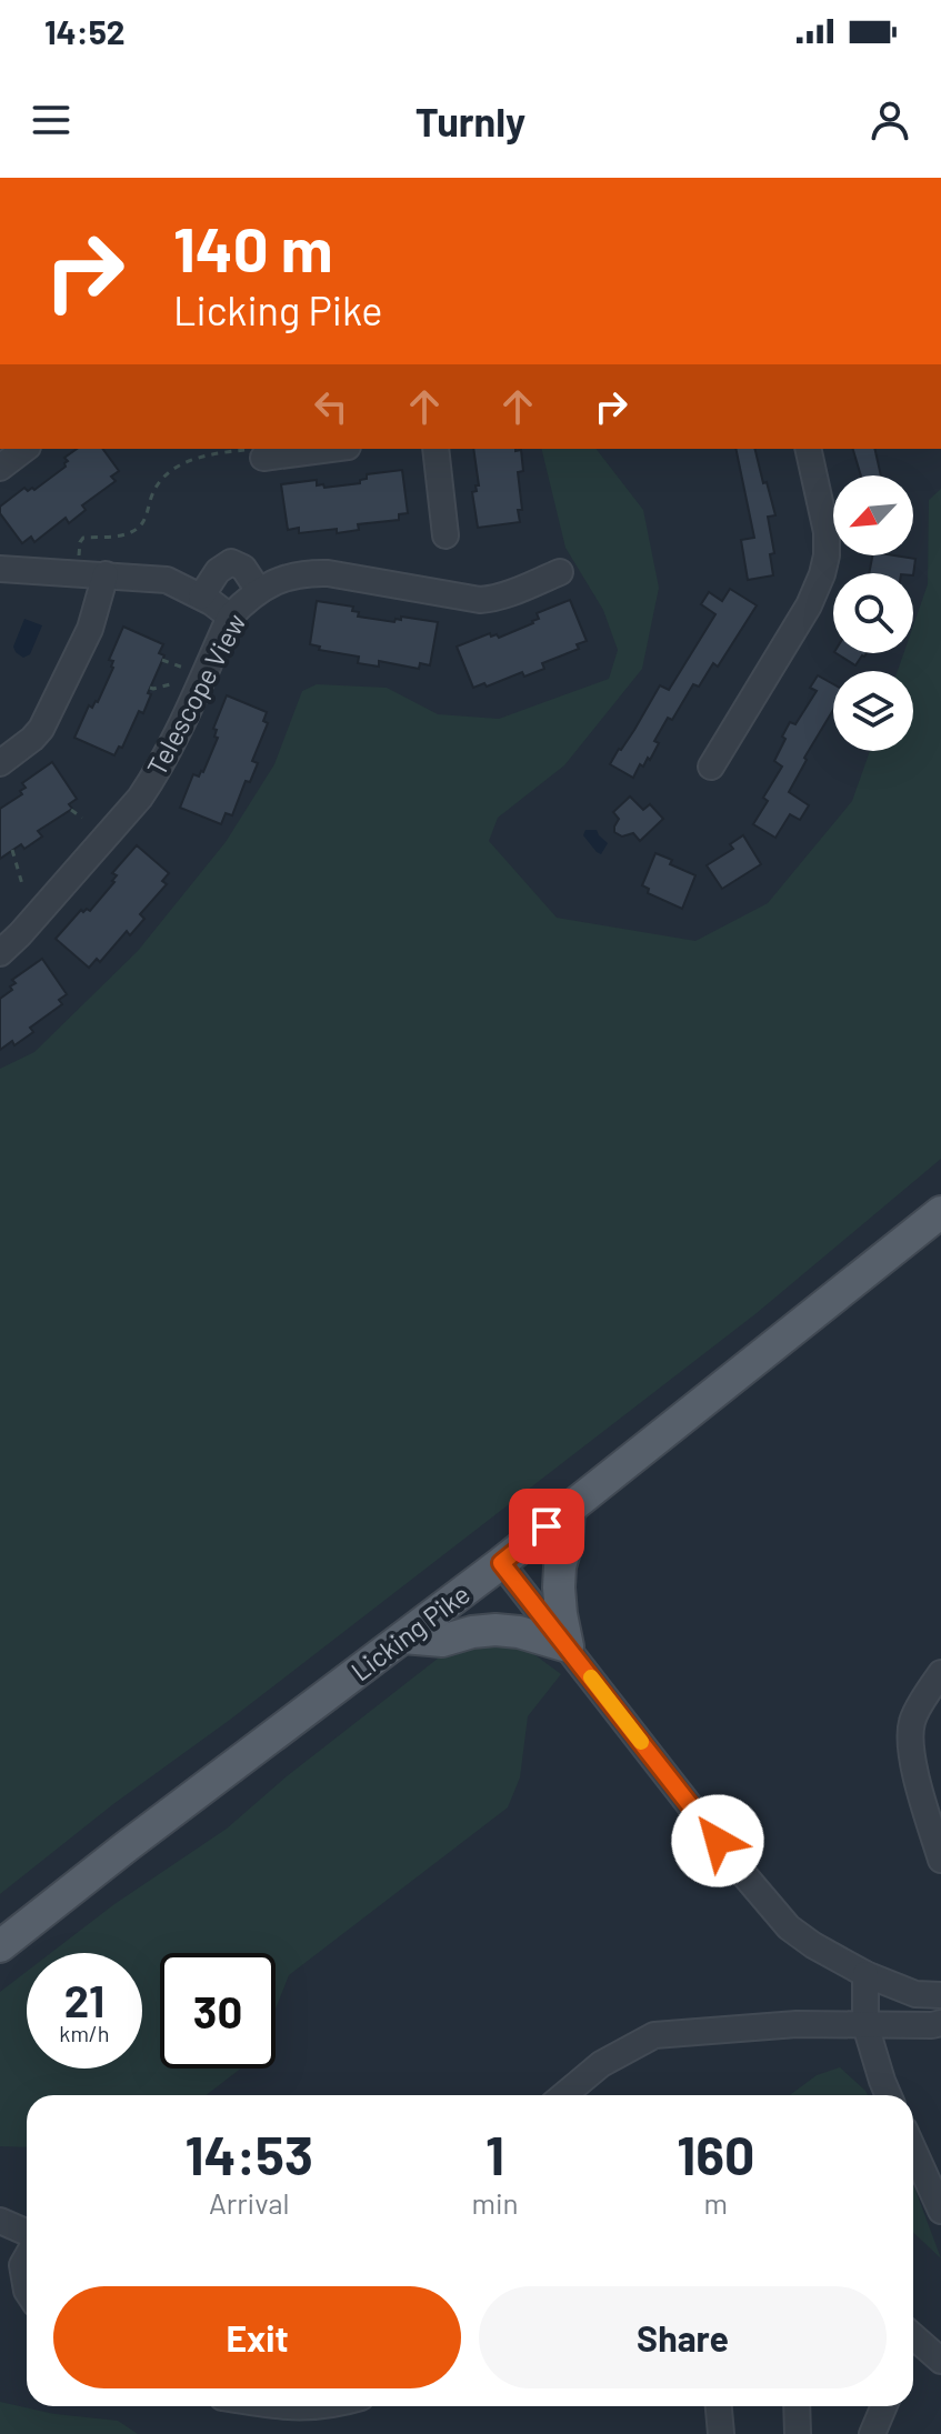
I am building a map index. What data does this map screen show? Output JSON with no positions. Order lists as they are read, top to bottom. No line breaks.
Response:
{"streets":{"main road":["Licking Pike"],"street":["Telescope View"]},"north":"bottom left","page":{"status":"14:52","header":"Turnly","turn":["140 m","Licking Pike"],"speed":"21 km/h","limit":"30","eta":["14:53","Arrival","1","min","160","m"],"buttons":["Exit","Share"]}}
